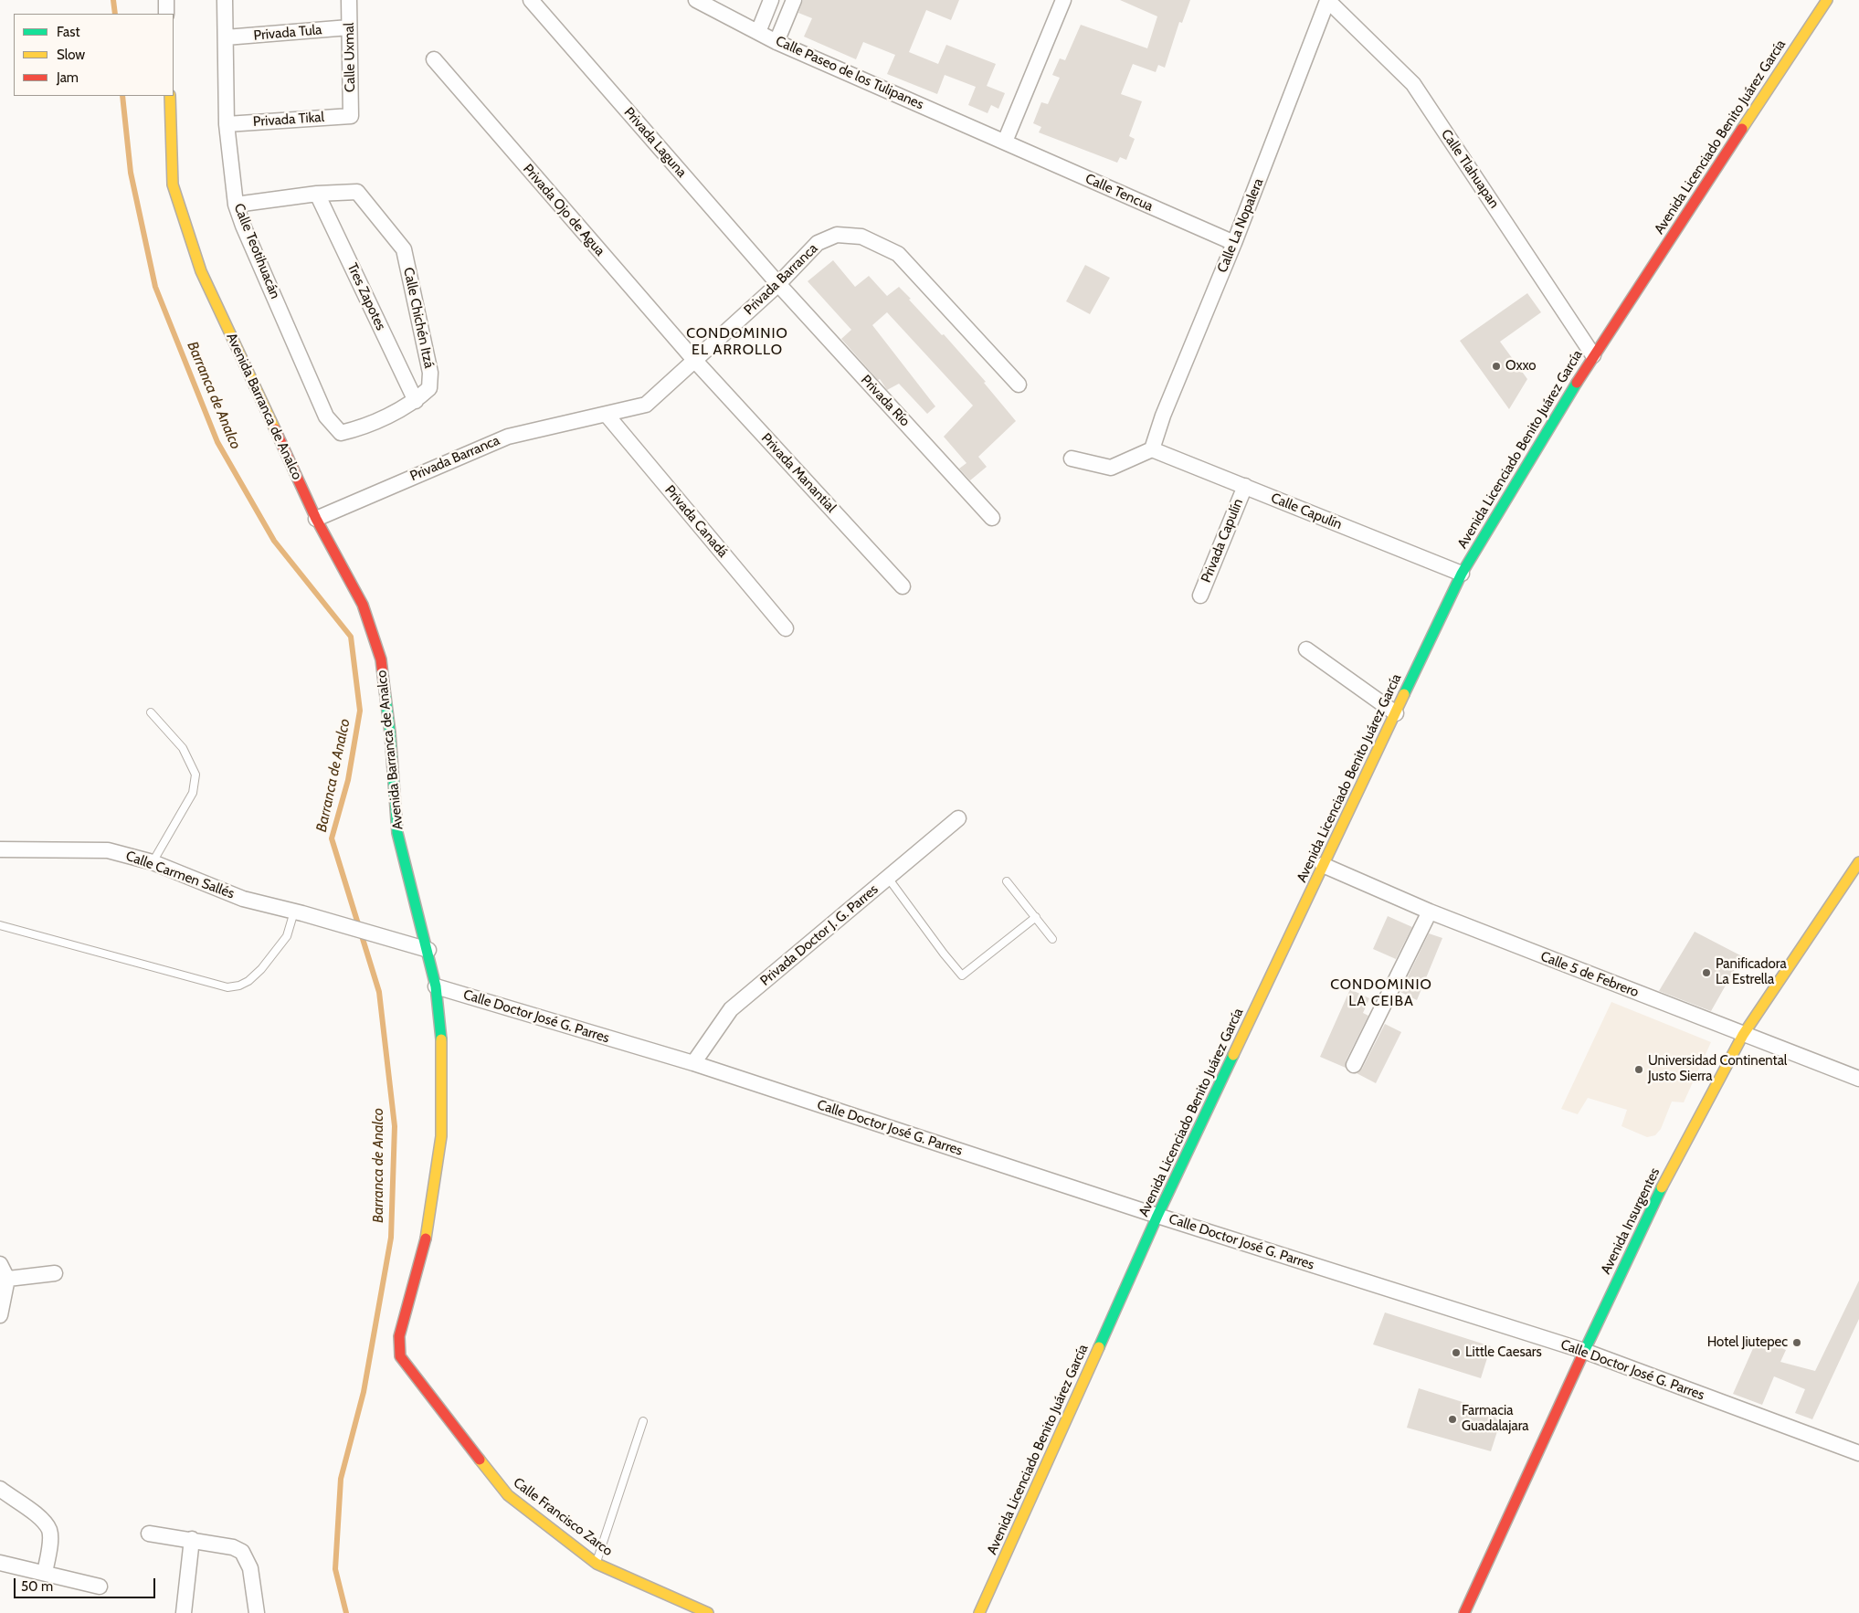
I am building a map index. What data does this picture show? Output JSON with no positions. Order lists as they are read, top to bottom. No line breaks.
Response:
{"streets":{"main road":["Avenida Licenciado Benito Juárez García","Avenida Barranca de Analco","Avenida Insurgentes","Calle Francisco Zarco"],"street":["Privada Tula","Calle Uxmal","Calle Paseo de los Tulipanes","Privada Tikal","Privada Laguna","Calle Tlahuapan","Calle Tencua","Privada Ojo de Agua","Calle La Nopalera","Calle Teotihuacán","Privada Barranca","Tres Zapotes","Calle Chichén Itzá","Privada Río","Privada Manantial","Calle Capulín","Privada Canadá","Privada Capulín","Calle Carmen Sallés","Privada Doctor J. G. Parres","Calle 5 de Febrero","Calle Doctor José G. Parres"]},"crossings":[["Privada Tula","Calle Uxmal"],["Privada Tula","Calle Teotihuacán"],["Calle Uxmal","Privada Tikal"],["Calle Paseo de los Tulipanes","Calle Tencua"],["Privada Tikal","Calle Teotihuacán"],["Avenida Licenciado Benito Juárez García","Calle Tlahuapan"],["Avenida Licenciado Benito Juárez García","Calle Capulín"],["Avenida Licenciado Benito Juárez García","Calle 5 de Febrero"],["Avenida Licenciado Benito Juárez García","Calle Doctor José G. Parres"],["Privada Laguna","Privada Barranca"],["Privada Laguna","Privada Río"],["Calle Tlahuapan","Calle La Nopalera"],["Calle Tencua","Calle La Nopalera"],["Privada Ojo de Agua","Privada Barranca"],["Privada Ojo de Agua","Privada Manantial"],["Calle La Nopalera","Calle Capulín"],["Calle Teotihuacán","Calle Chichén Itzá"],["Privada Barranca","Privada Río"],["Privada Barranca","Avenida Barranca de Analco"],["Privada Barranca","Privada Manantial"],["Privada Barranca","Privada Canadá"],["Tres Zapotes","Calle Chichén Itzá"],["Avenida Barranca de Analco","Calle Carmen Sallés"],["Avenida Barranca de Analco","Calle Doctor José G. Parres"],["Avenida Barranca de Analco","Calle Francisco Zarco"],["Calle Capulín","Privada Capulín"],["Privada Doctor J. G. Parres","Calle Doctor José G. Parres"],["Calle 5 de Febrero","Avenida Insurgentes"],["Calle Doctor José G. Parres","Avenida Insurgentes"]],"districts":["CONDOMINIO EL ARROLLO","CONDOMINIO LA CEIBA"],"water":["Barranca de Analco"],"places":["Oxxo","Panificadora La Estrella","Universidad Continental Justo Sierra","Hotel Jiutepec","Little Caesars","Farmacia Guadalajara"],"legend":["Fast","Slow","Jam"],"scale_bar":"50 m"}
